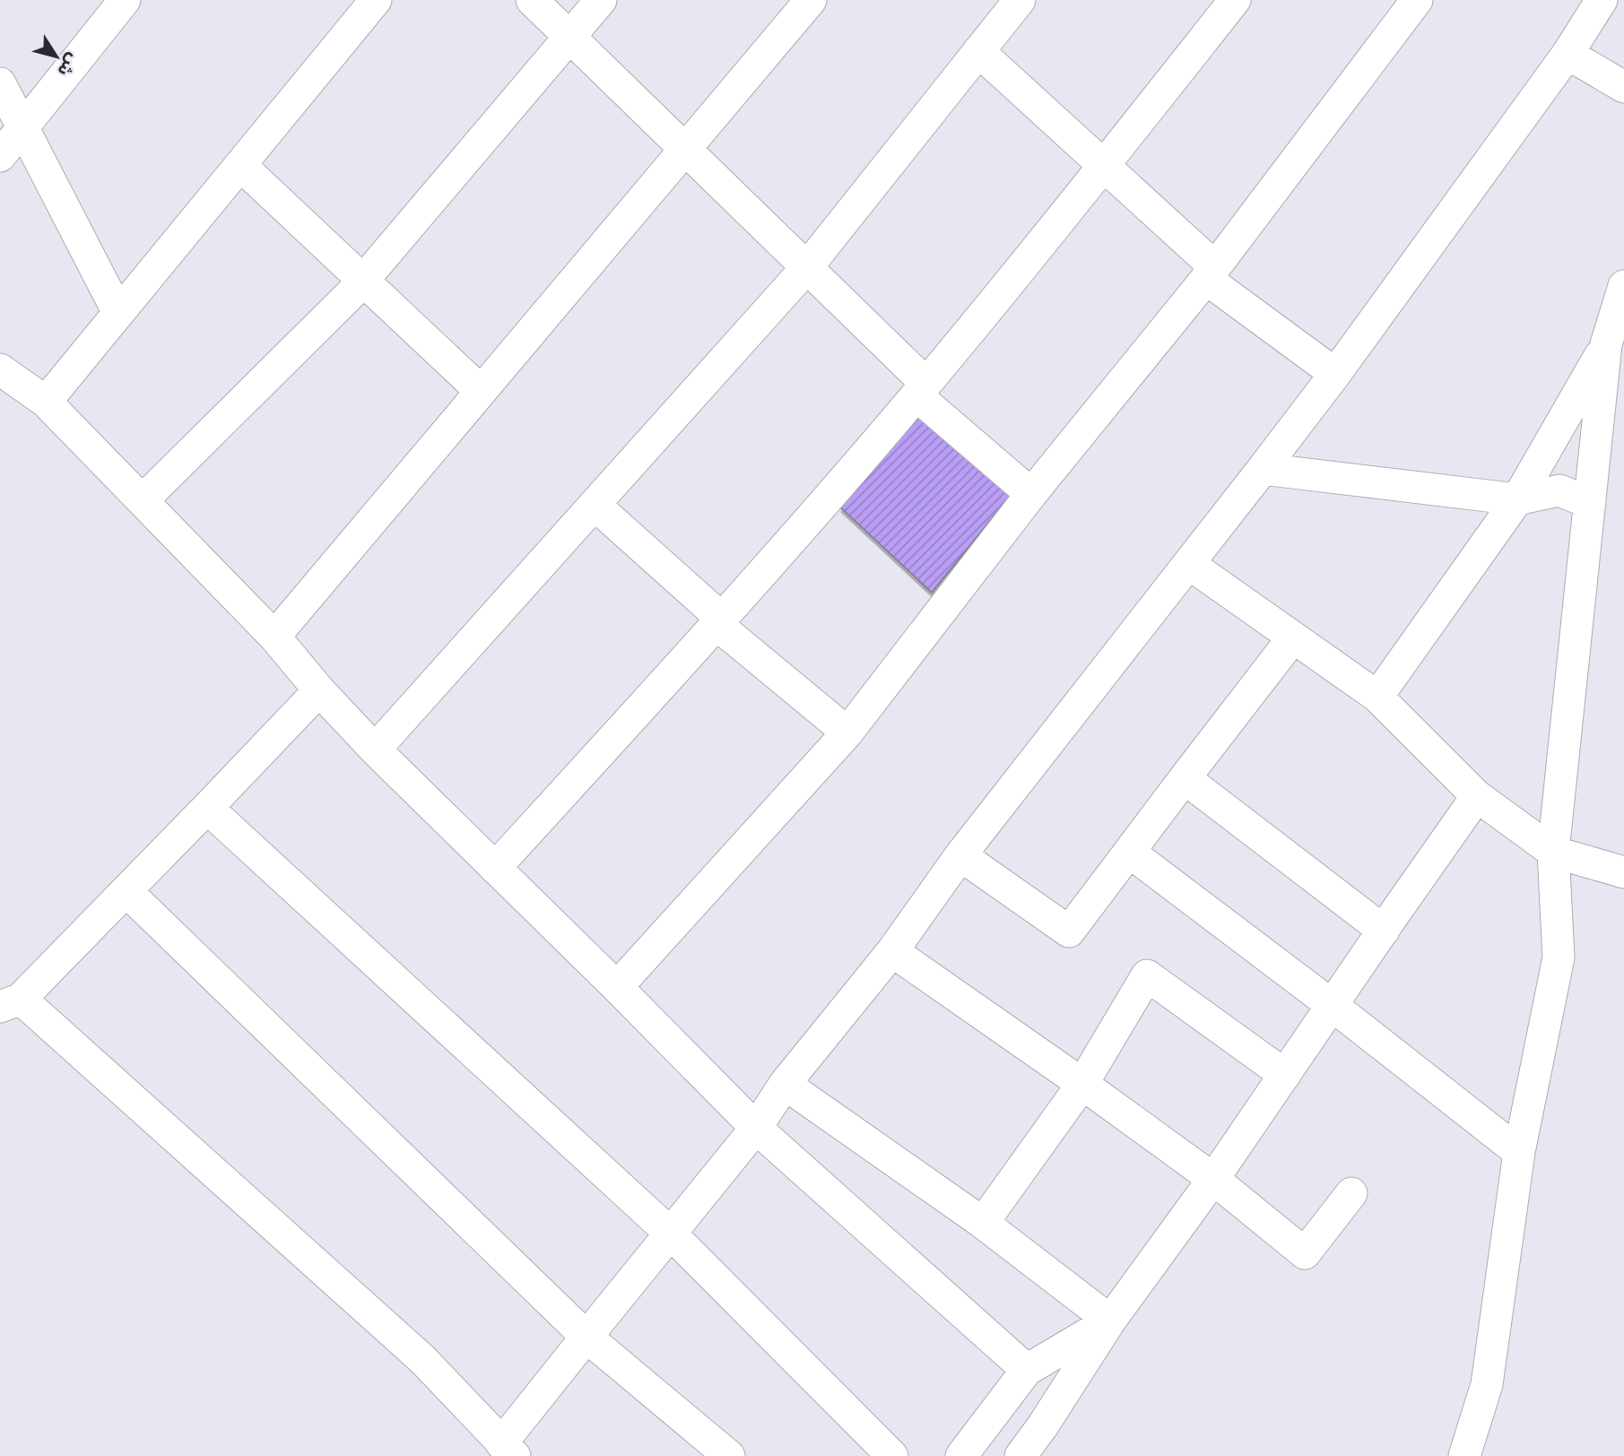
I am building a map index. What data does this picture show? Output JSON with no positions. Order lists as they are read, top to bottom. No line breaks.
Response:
{"north":"bottom right"}
